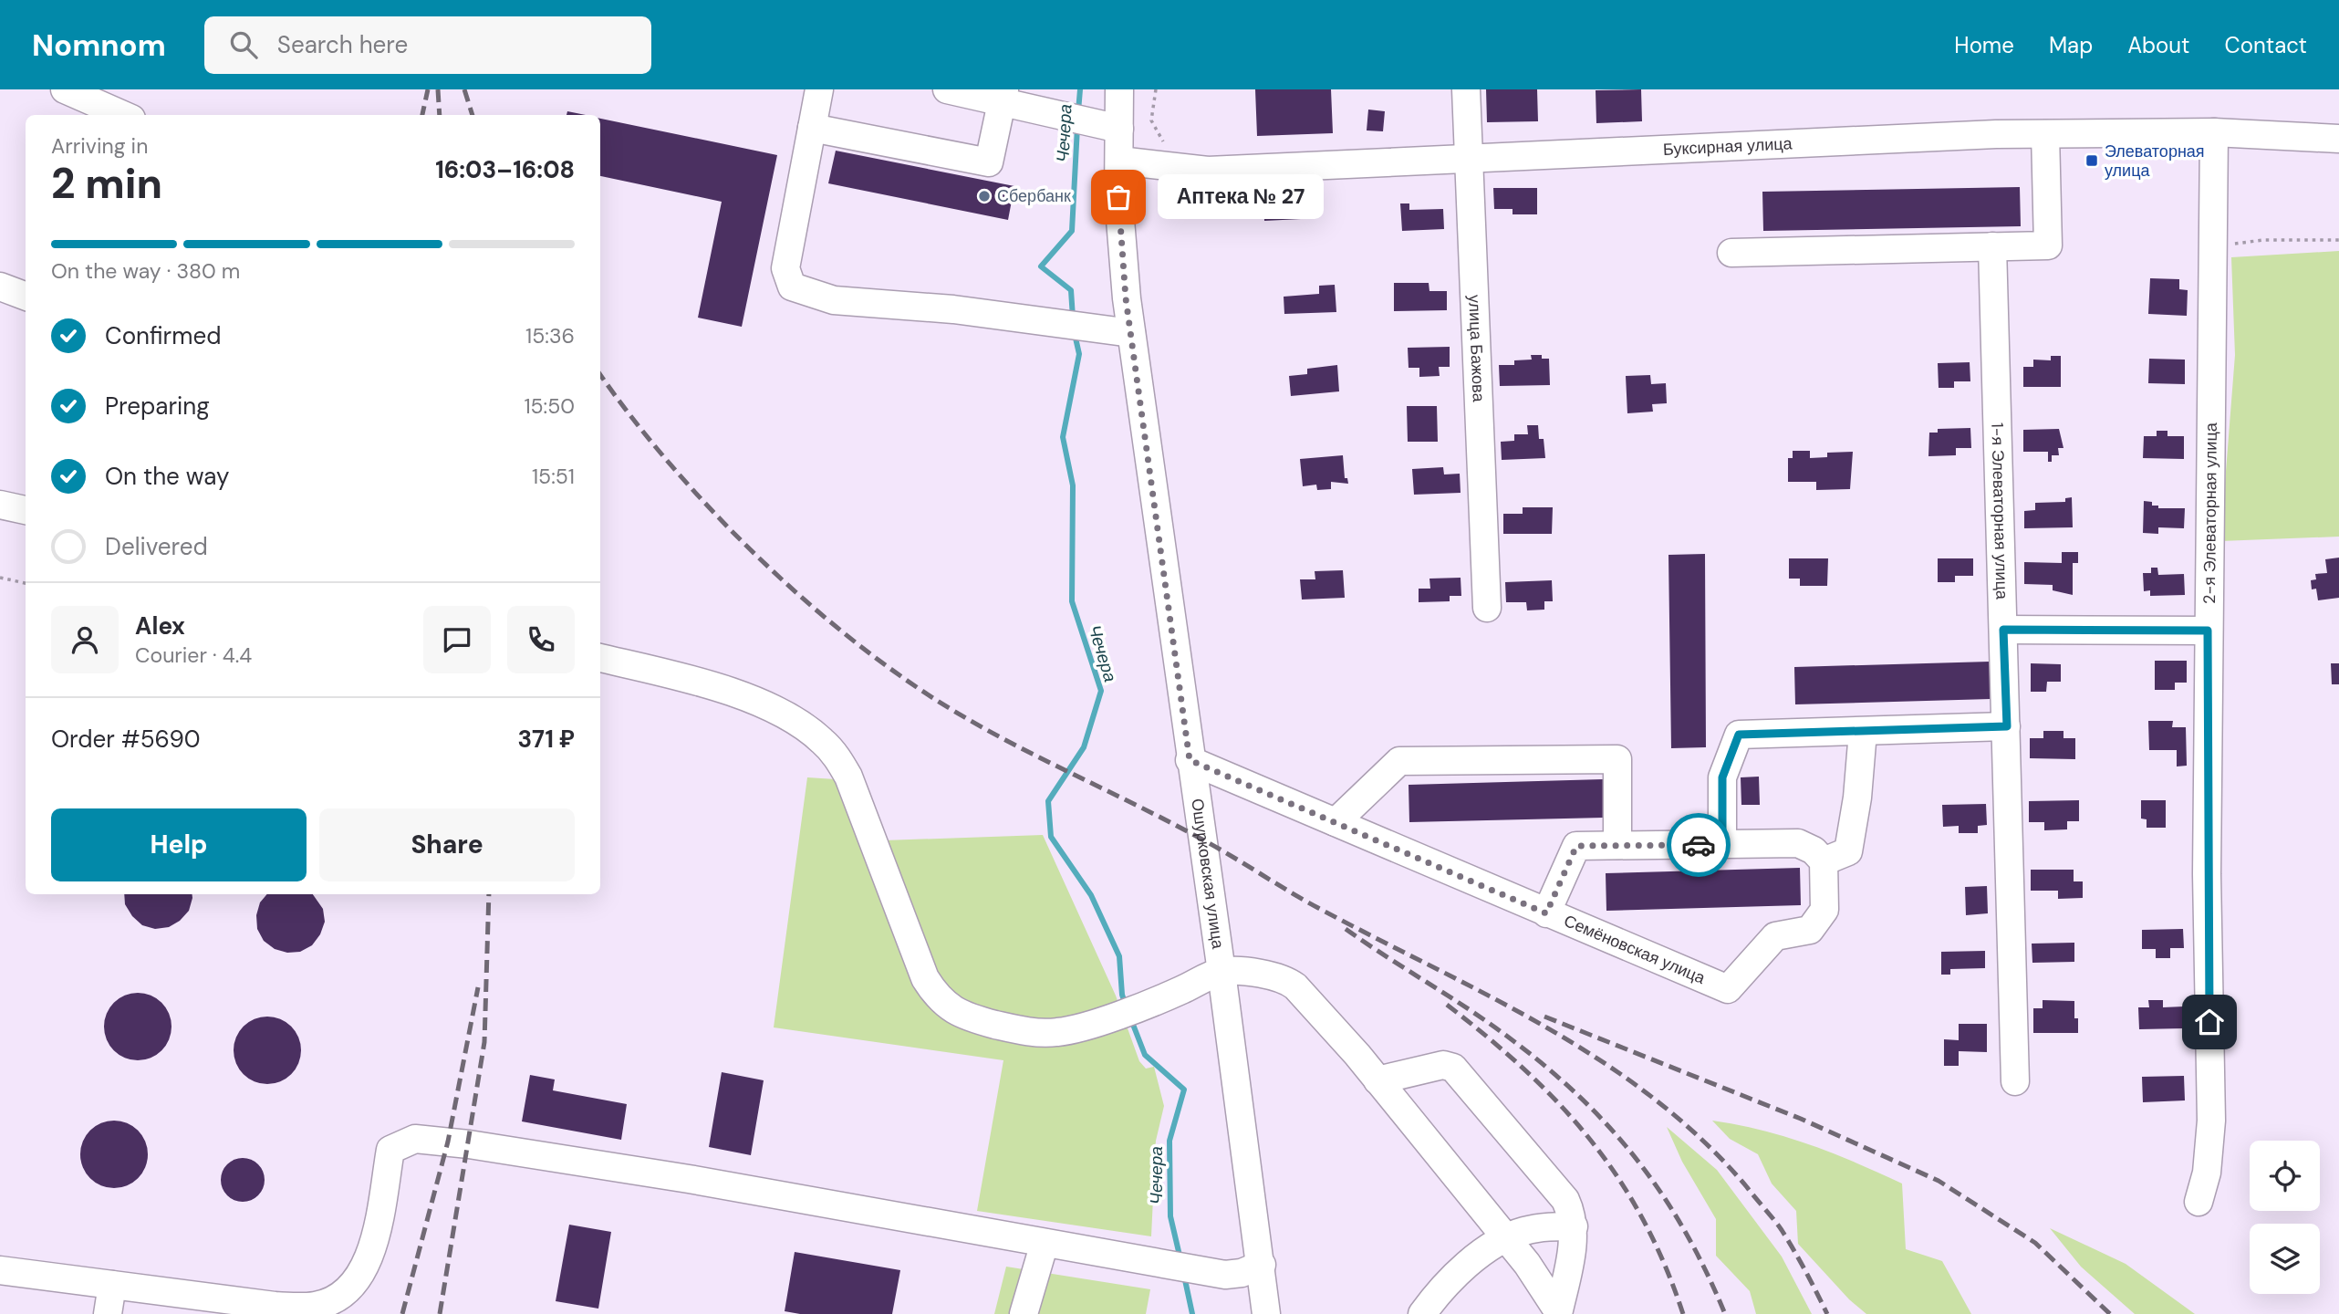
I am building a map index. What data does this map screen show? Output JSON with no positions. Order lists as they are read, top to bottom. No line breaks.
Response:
{"streets":{"street":["Буксирная улица","улица Бажова","1-я Элеваторная улица","2-я Элеваторная улица","Ошурковская улица","Семёновская улица"]},"crossings":[["Буксирная улица","улица Бажова"],["Буксирная улица","2-я Элеваторная улица"],["Буксирная улица","Ошурковская улица"],["Ошурковская улица","Семёновская улица"]],"water":["Чечера"],"places":{"transit":["Элеваторная улица"],"other":["Сбербанк","Аптека № 27"]},"page":{"header":"Nomnom","search":"Search here","nav":["Home","Map","About","Contact"],"heading":["2 min","Arriving in","16:03–16:08"],"panel":["Alex","Courier · 4.4","Order #5690","371 ₽"],"bubble":"Аптека № 27","bar":"On the way · 380 m","list":[["Confirmed","15:36"],["Preparing","15:50"],["On the way","15:51"],"Delivered"],"buttons":["Help","Share"]}}
